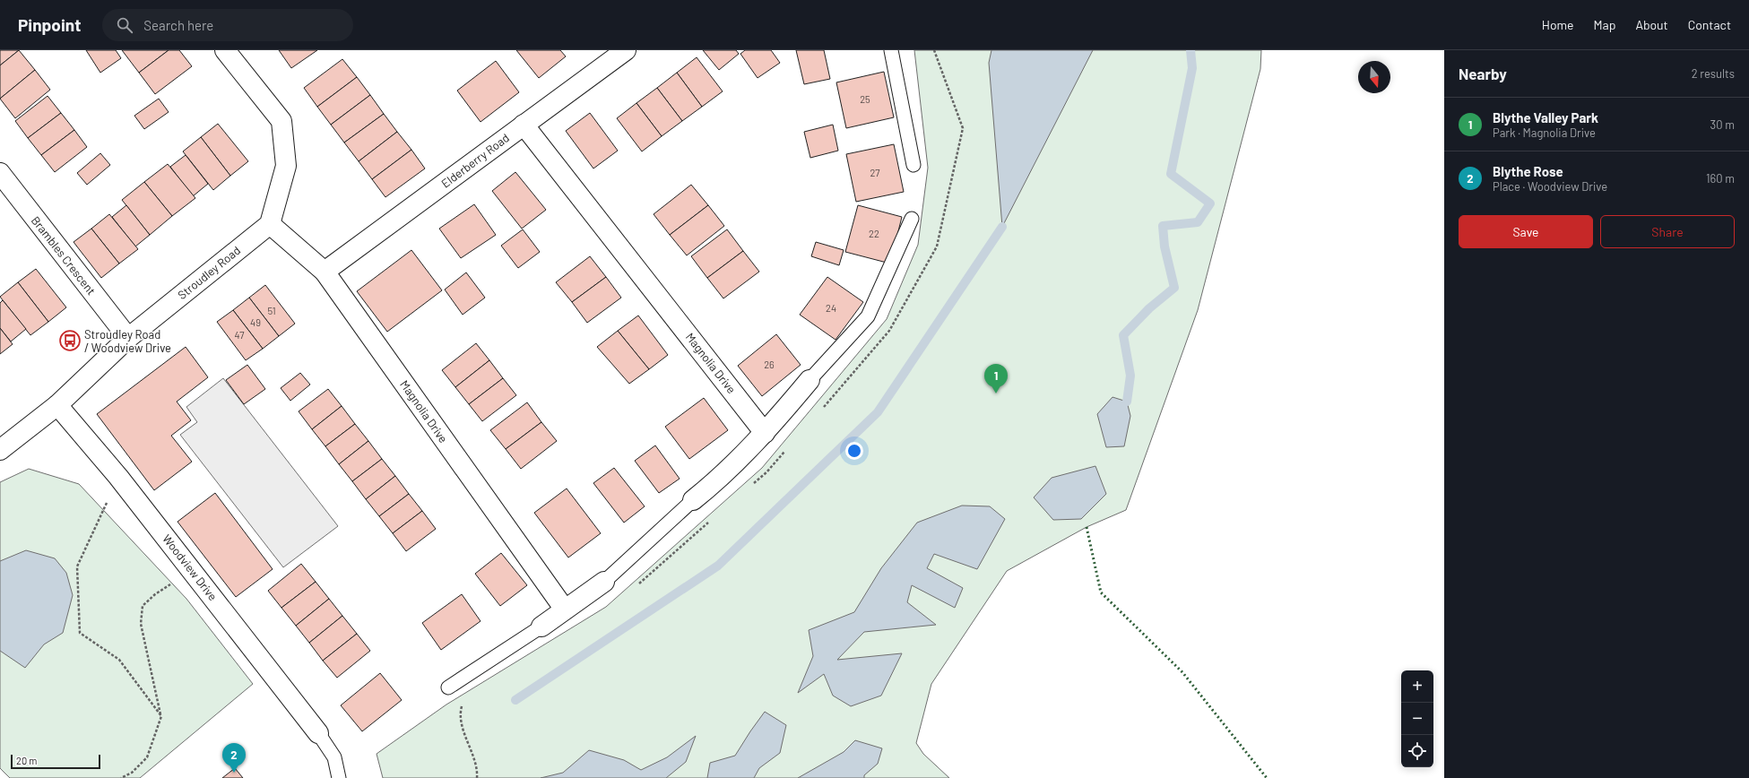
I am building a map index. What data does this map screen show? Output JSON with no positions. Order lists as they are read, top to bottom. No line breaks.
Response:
{"streets":{"street":["Elderberry Road","Brambles Crescent","Stroudley Road","Magnolia Drive","Woodview Drive"]},"crossings":[["Elderberry Road","Magnolia Drive"],["Brambles Crescent","Stroudley Road"],["Stroudley Road","Magnolia Drive"],["Stroudley Road","Woodview Drive"]],"places":{"bus stop":["Stroudley Road / Woodview Drive"]},"house_numbers":["25","27","22","24","51","49","47","26"],"scale_bar":"20 m","north":"bottom","page":{"header":"Pinpoint","search":"Search here","nav":["Home","Map","About","Contact"],"heading":["Nearby","2 results"],"list":[{"mark":"1","name":"Blythe Valley Park","note":"Park · Magnolia Drive","value":"30 m"},{"mark":"2","name":"Blythe Rose","note":"Place · Woodview Drive","value":"160 m"}],"buttons":["Save","Share"],"pins":["1","2"],"map_buttons":["+","−"],"scale":"20 m"}}
